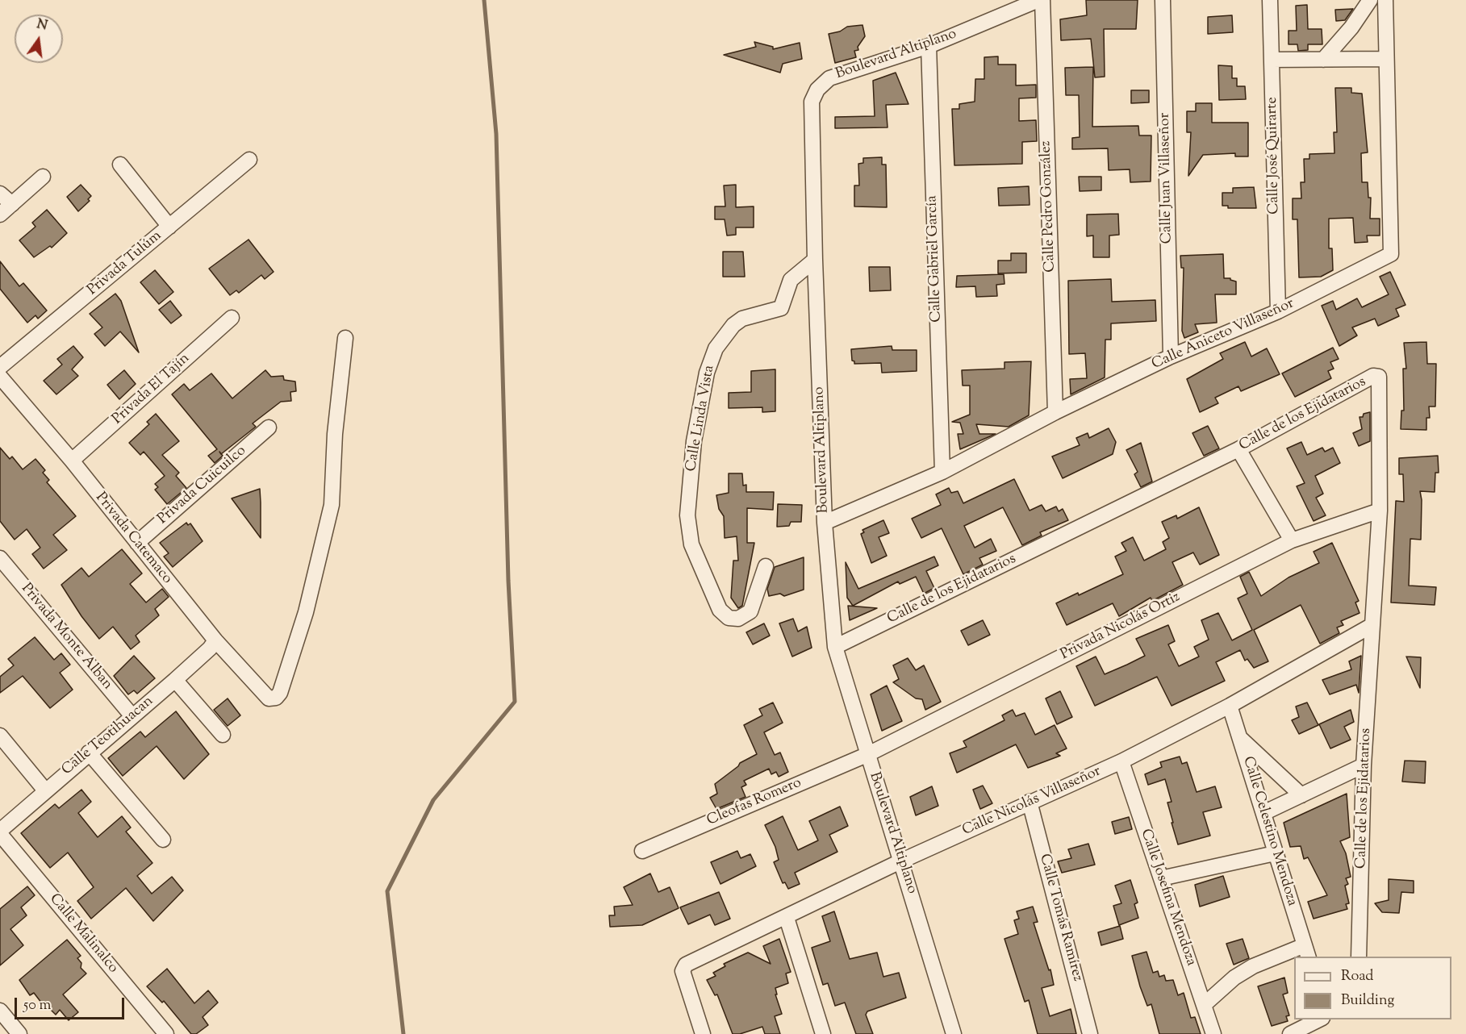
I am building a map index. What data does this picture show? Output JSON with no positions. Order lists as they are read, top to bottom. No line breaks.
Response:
{"streets":{"street":["Boulevard Altiplano","Calle José Quirarte","Calle Juan Villaseñor","Calle Pedro González","Calle Gabriel García","Privada Tulúm","Calle Aniceto Villaseñor","Privada El Tajín","Calle de los Ejidatarios","Calle Linda Vista","Privada Cuicuilco","Privada Catemaco","Privada Nicolás Ortiz","Privada Monte Alban","Calle Teotihuacan","Calle Nicolás Villaseñor","Cleofas Romero","Calle Celestino Mendoza","Calle Josefina Mendoza","Calle Tomás Ramírez","Calle Malinalco"]},"crossings":[["Boulevard Altiplano","Calle Gabriel García"],["Boulevard Altiplano","Calle Aniceto Villaseñor"],["Boulevard Altiplano","Calle de los Ejidatarios"],["Boulevard Altiplano","Calle Linda Vista"],["Boulevard Altiplano","Privada Nicolás Ortiz"],["Boulevard Altiplano","Calle Nicolás Villaseñor"],["Boulevard Altiplano","Cleofas Romero"],["Calle José Quirarte","Calle Aniceto Villaseñor"],["Calle Juan Villaseñor","Calle Aniceto Villaseñor"],["Calle Pedro González","Calle Aniceto Villaseñor"],["Calle Gabriel García","Calle Aniceto Villaseñor"],["Privada El Tajín","Privada Catemaco"],["Calle de los Ejidatarios","Privada Nicolás Ortiz"],["Calle de los Ejidatarios","Calle Nicolás Villaseñor"],["Privada Cuicuilco","Privada Catemaco"],["Privada Catemaco","Calle Teotihuacan"],["Privada Nicolás Ortiz","Cleofas Romero"],["Privada Monte Alban","Calle Teotihuacan"],["Calle Teotihuacan","Calle Malinalco"],["Calle Nicolás Villaseñor","Calle Celestino Mendoza"],["Calle Nicolás Villaseñor","Calle Josefina Mendoza"],["Calle Nicolás Villaseñor","Calle Tomás Ramírez"]],"legend":["Road","Building"],"scale_bar":"50 m","north":"top"}
